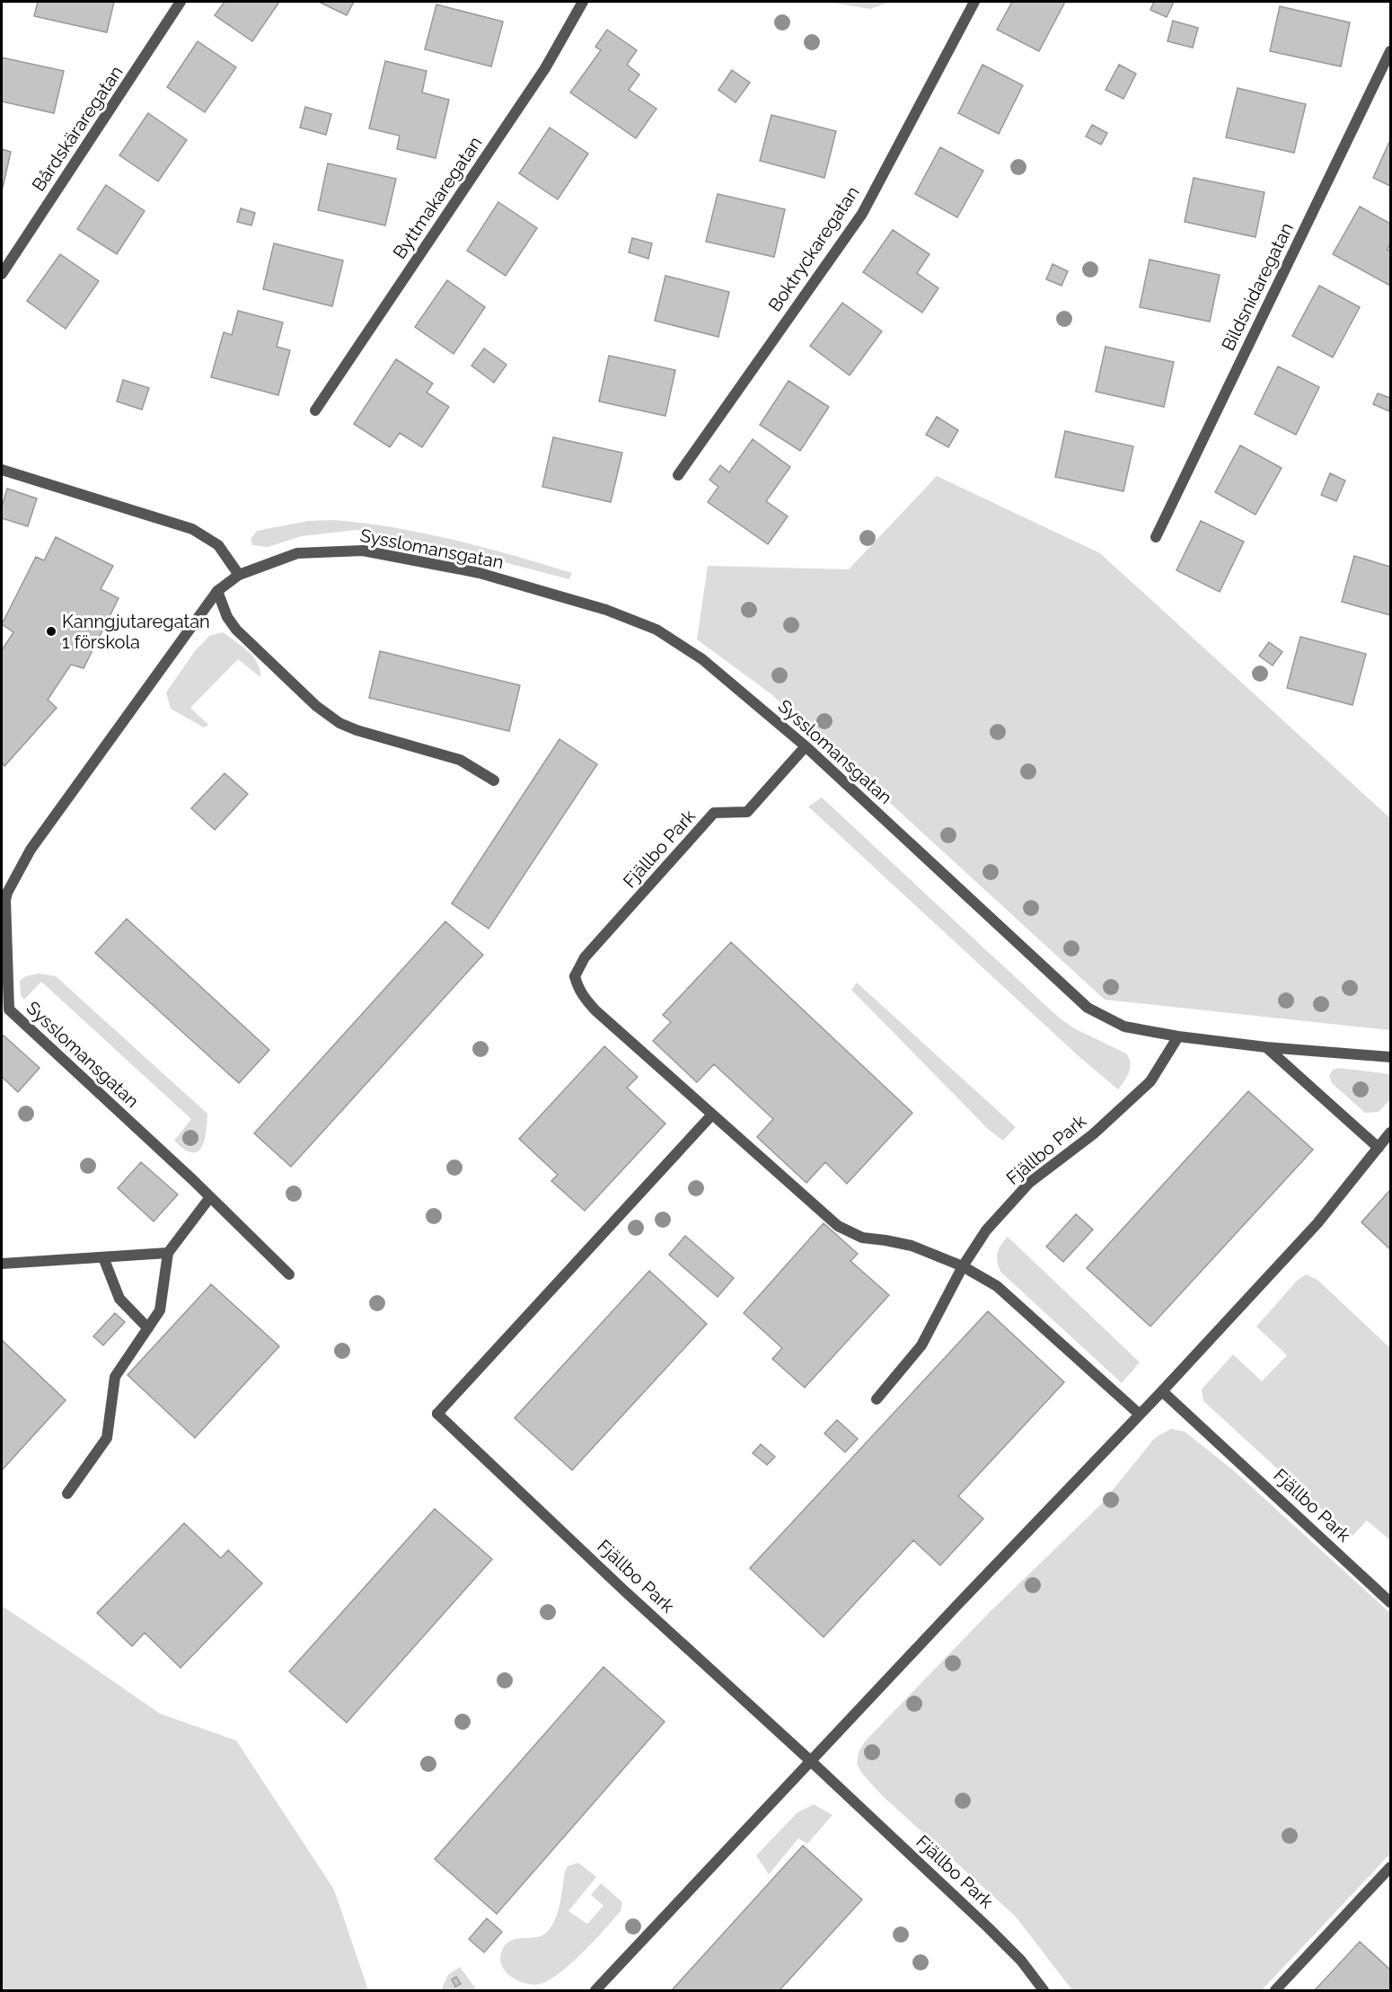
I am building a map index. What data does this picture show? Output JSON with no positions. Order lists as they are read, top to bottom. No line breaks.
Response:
{"streets":{"street":["Bårdskäraregatan","Byttmakaregatan","Boktryckaregatan","Bildsnidaregatan","Sysslomansgatan","Fjällbo Park"]},"crossings":[["Sysslomansgatan","Fjällbo Park"]],"places":["Kanngjutaregatan 1 förskola"]}
